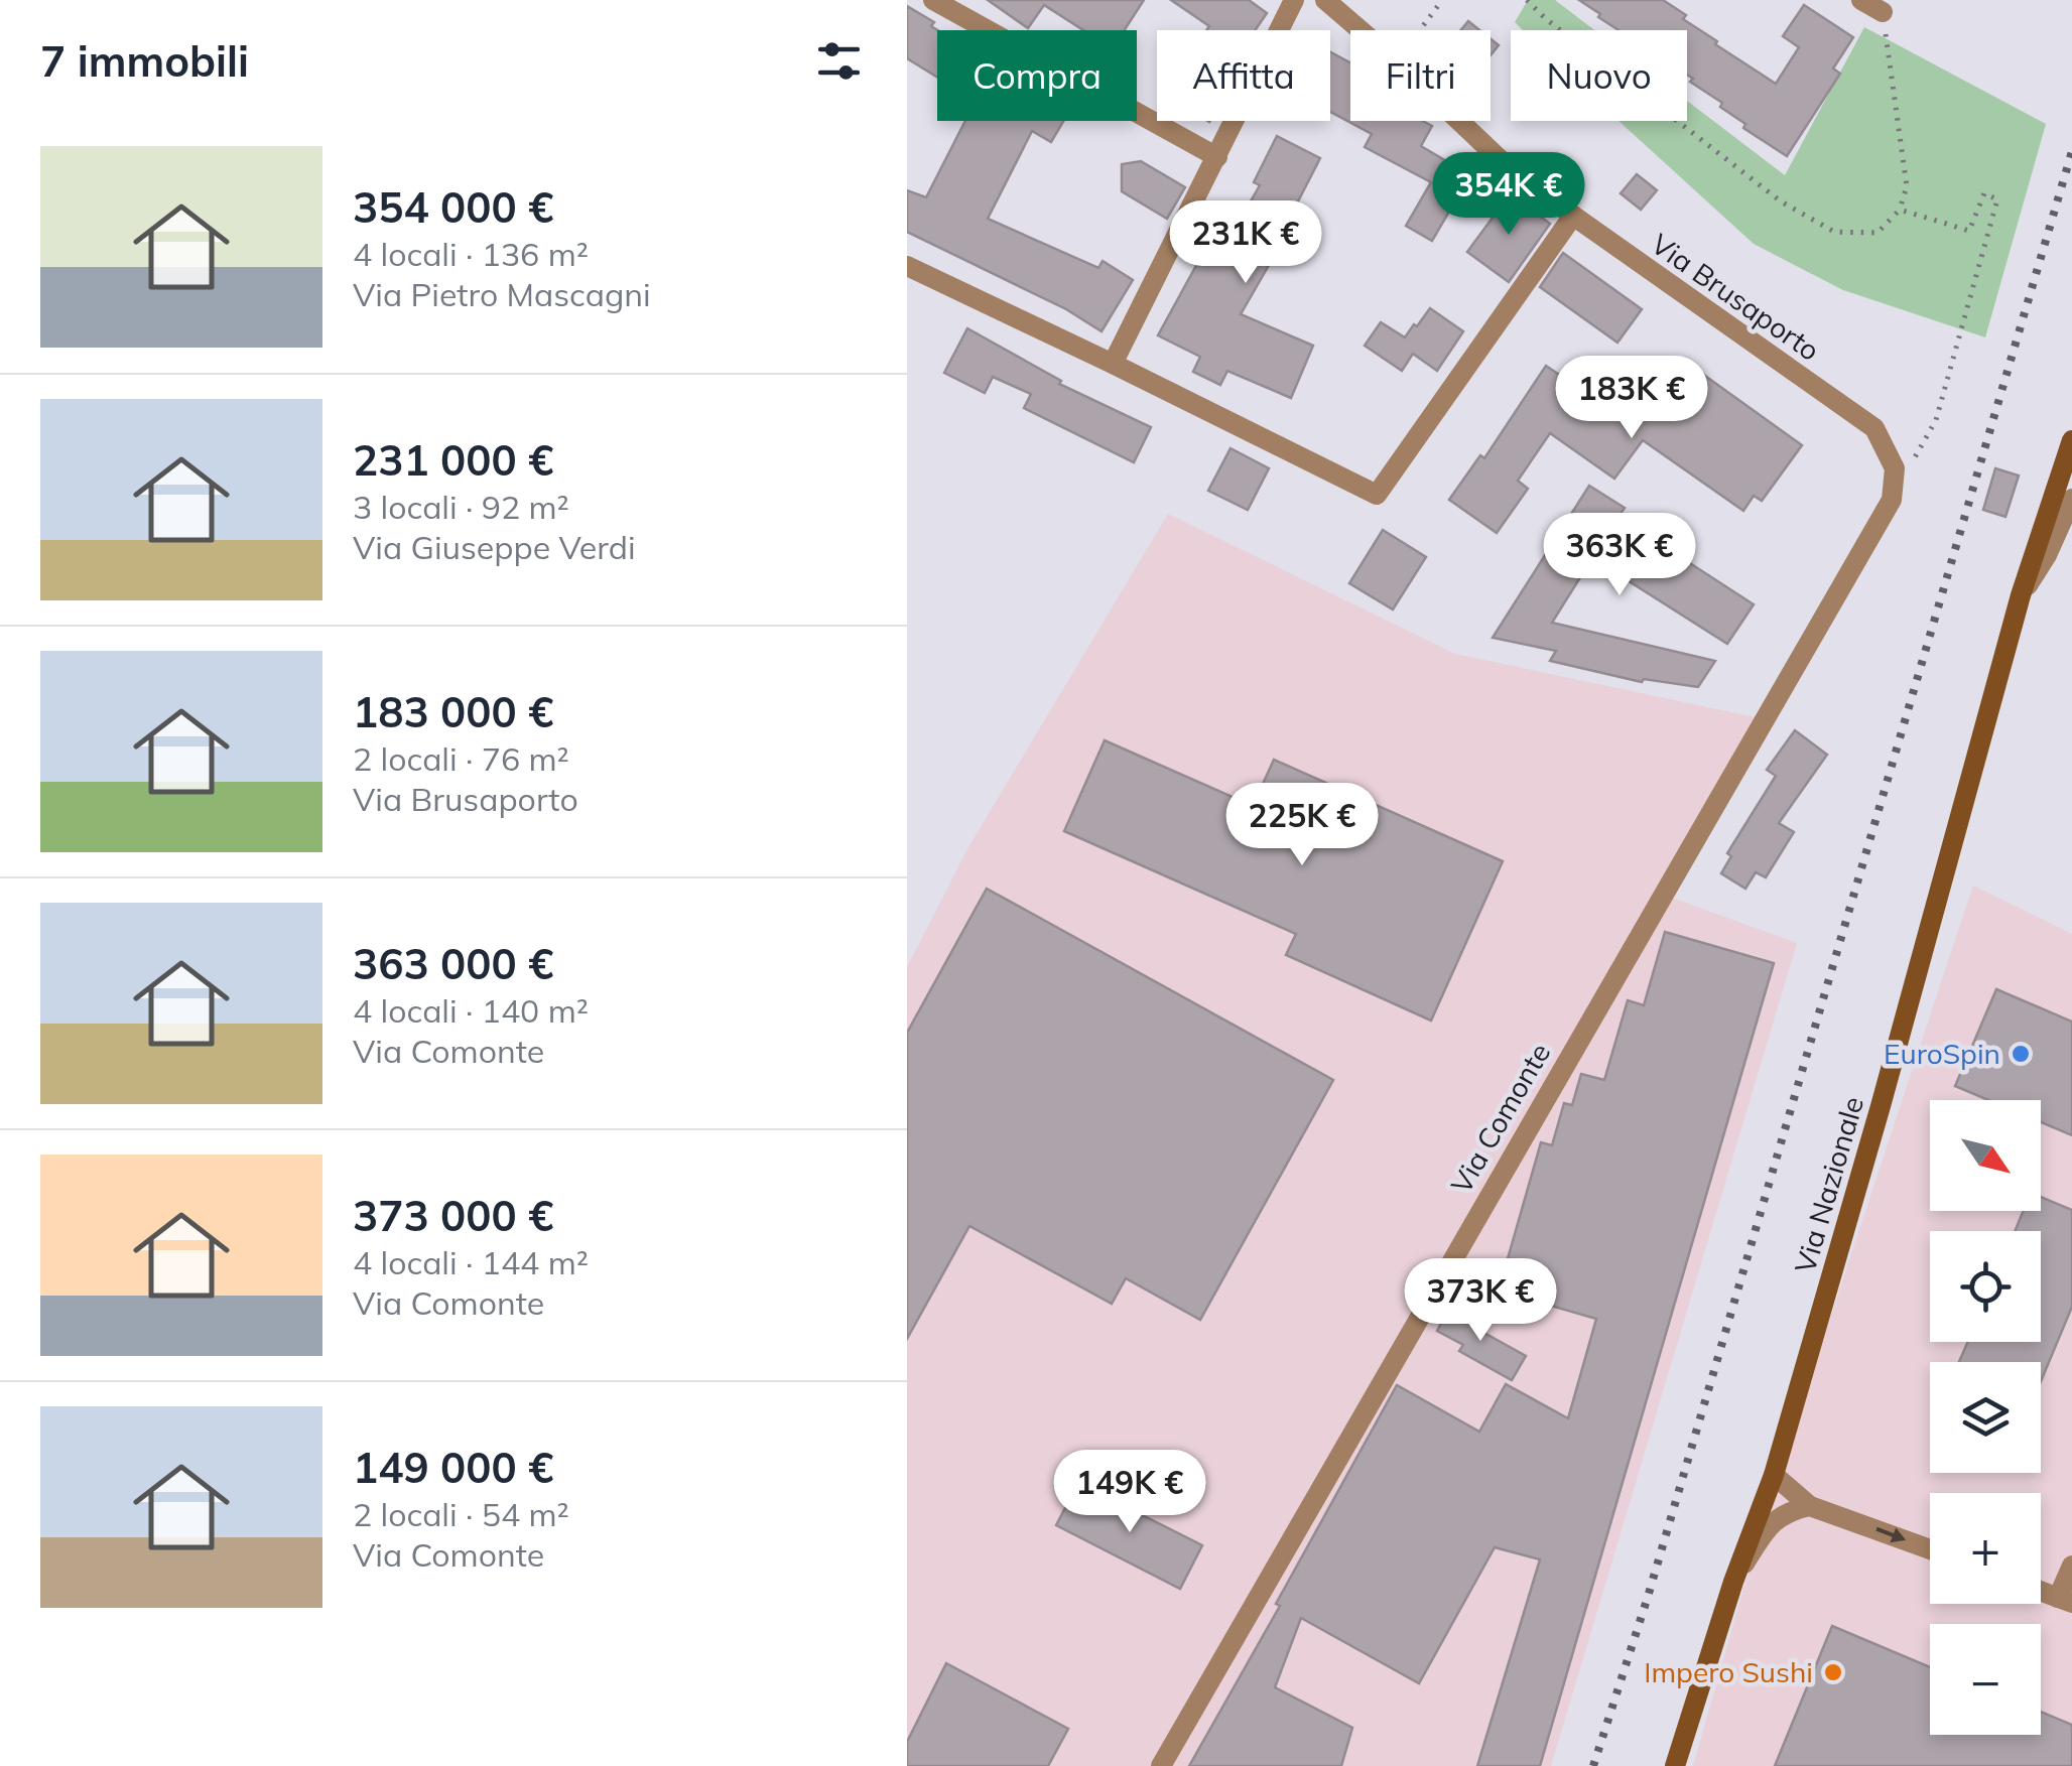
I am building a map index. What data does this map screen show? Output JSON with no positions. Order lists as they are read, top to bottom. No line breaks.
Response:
{"streets":{"main road":["Via Nazionale"],"street":["Via Brusaporto","Via Comonte"]},"crossings":[["Via Brusaporto","Via Comonte"]],"places":["EuroSpin","Impero Sushi"],"north":"bottom right","page":{"heading":"7 immobili","chip":["Compra","Affitta","Filtri","Nuovo"],"list":[{"name":"354 000 €","note":"4 locali · 136 m² · Via Pietro Mascagni"},{"name":"231 000 €","note":"3 locali · 92 m² · Via Giuseppe Verdi"},{"name":"183 000 €","note":"2 locali · 76 m² · Via Brusaporto"},{"name":"363 000 €","note":"4 locali · 140 m² · Via Comonte"},{"name":"373 000 €","note":"4 locali · 144 m² · Via Comonte"},{"name":"149 000 €","note":"2 locali · 54 m² · Via Comonte"}],"price":["354K €","231K €","183K €","363K €","225K €","373K €","149K €"],"map_buttons":["+","−"]}}
